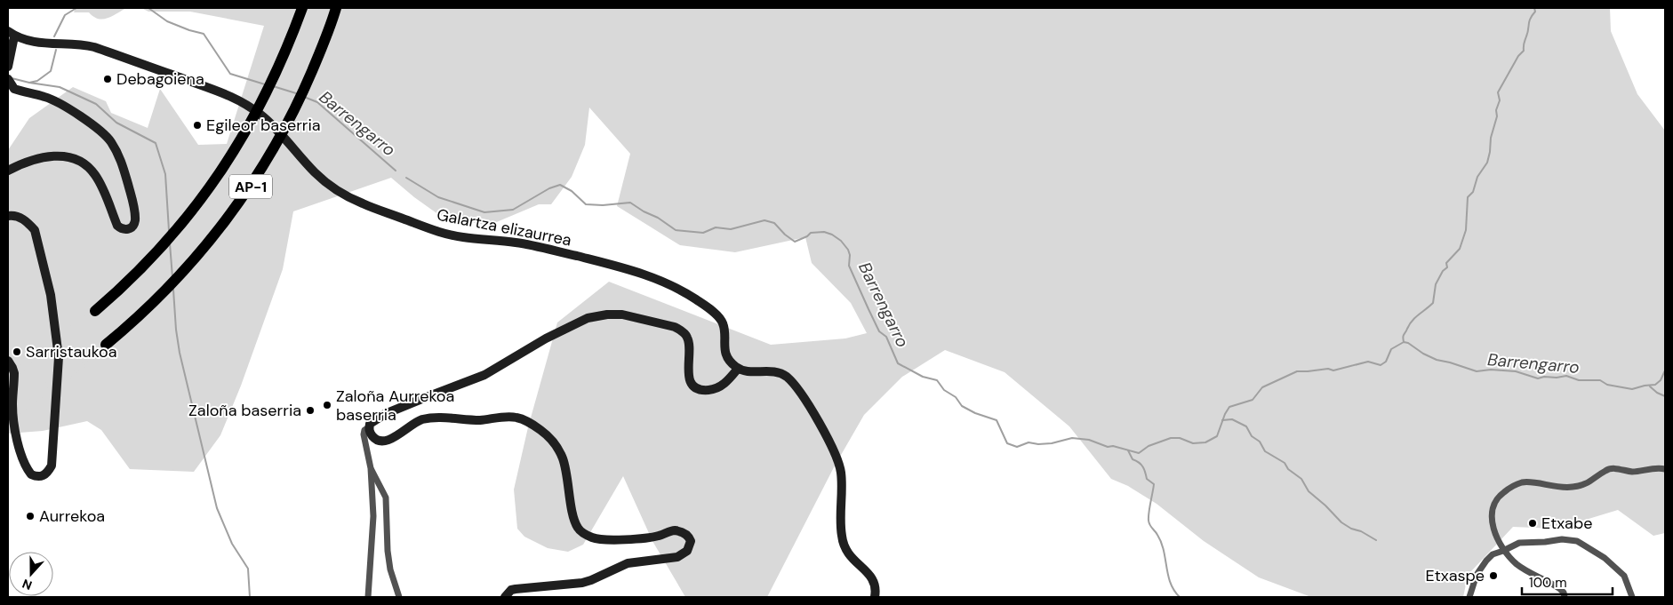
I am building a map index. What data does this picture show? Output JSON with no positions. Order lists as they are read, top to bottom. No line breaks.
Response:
{"streets":{"highway":["AP-1"],"street":["Galartza elizaurrea"]},"water":["Barrengarro"],"places":["Debagoiena","Egileor baserria","Sarristaukoa","Zaloña Aurrekoa baserria","Zaloña baserria","Aurrekoa","Etxabe","Etxaspe"],"scale_bar":"100 m","north":"bottom"}
